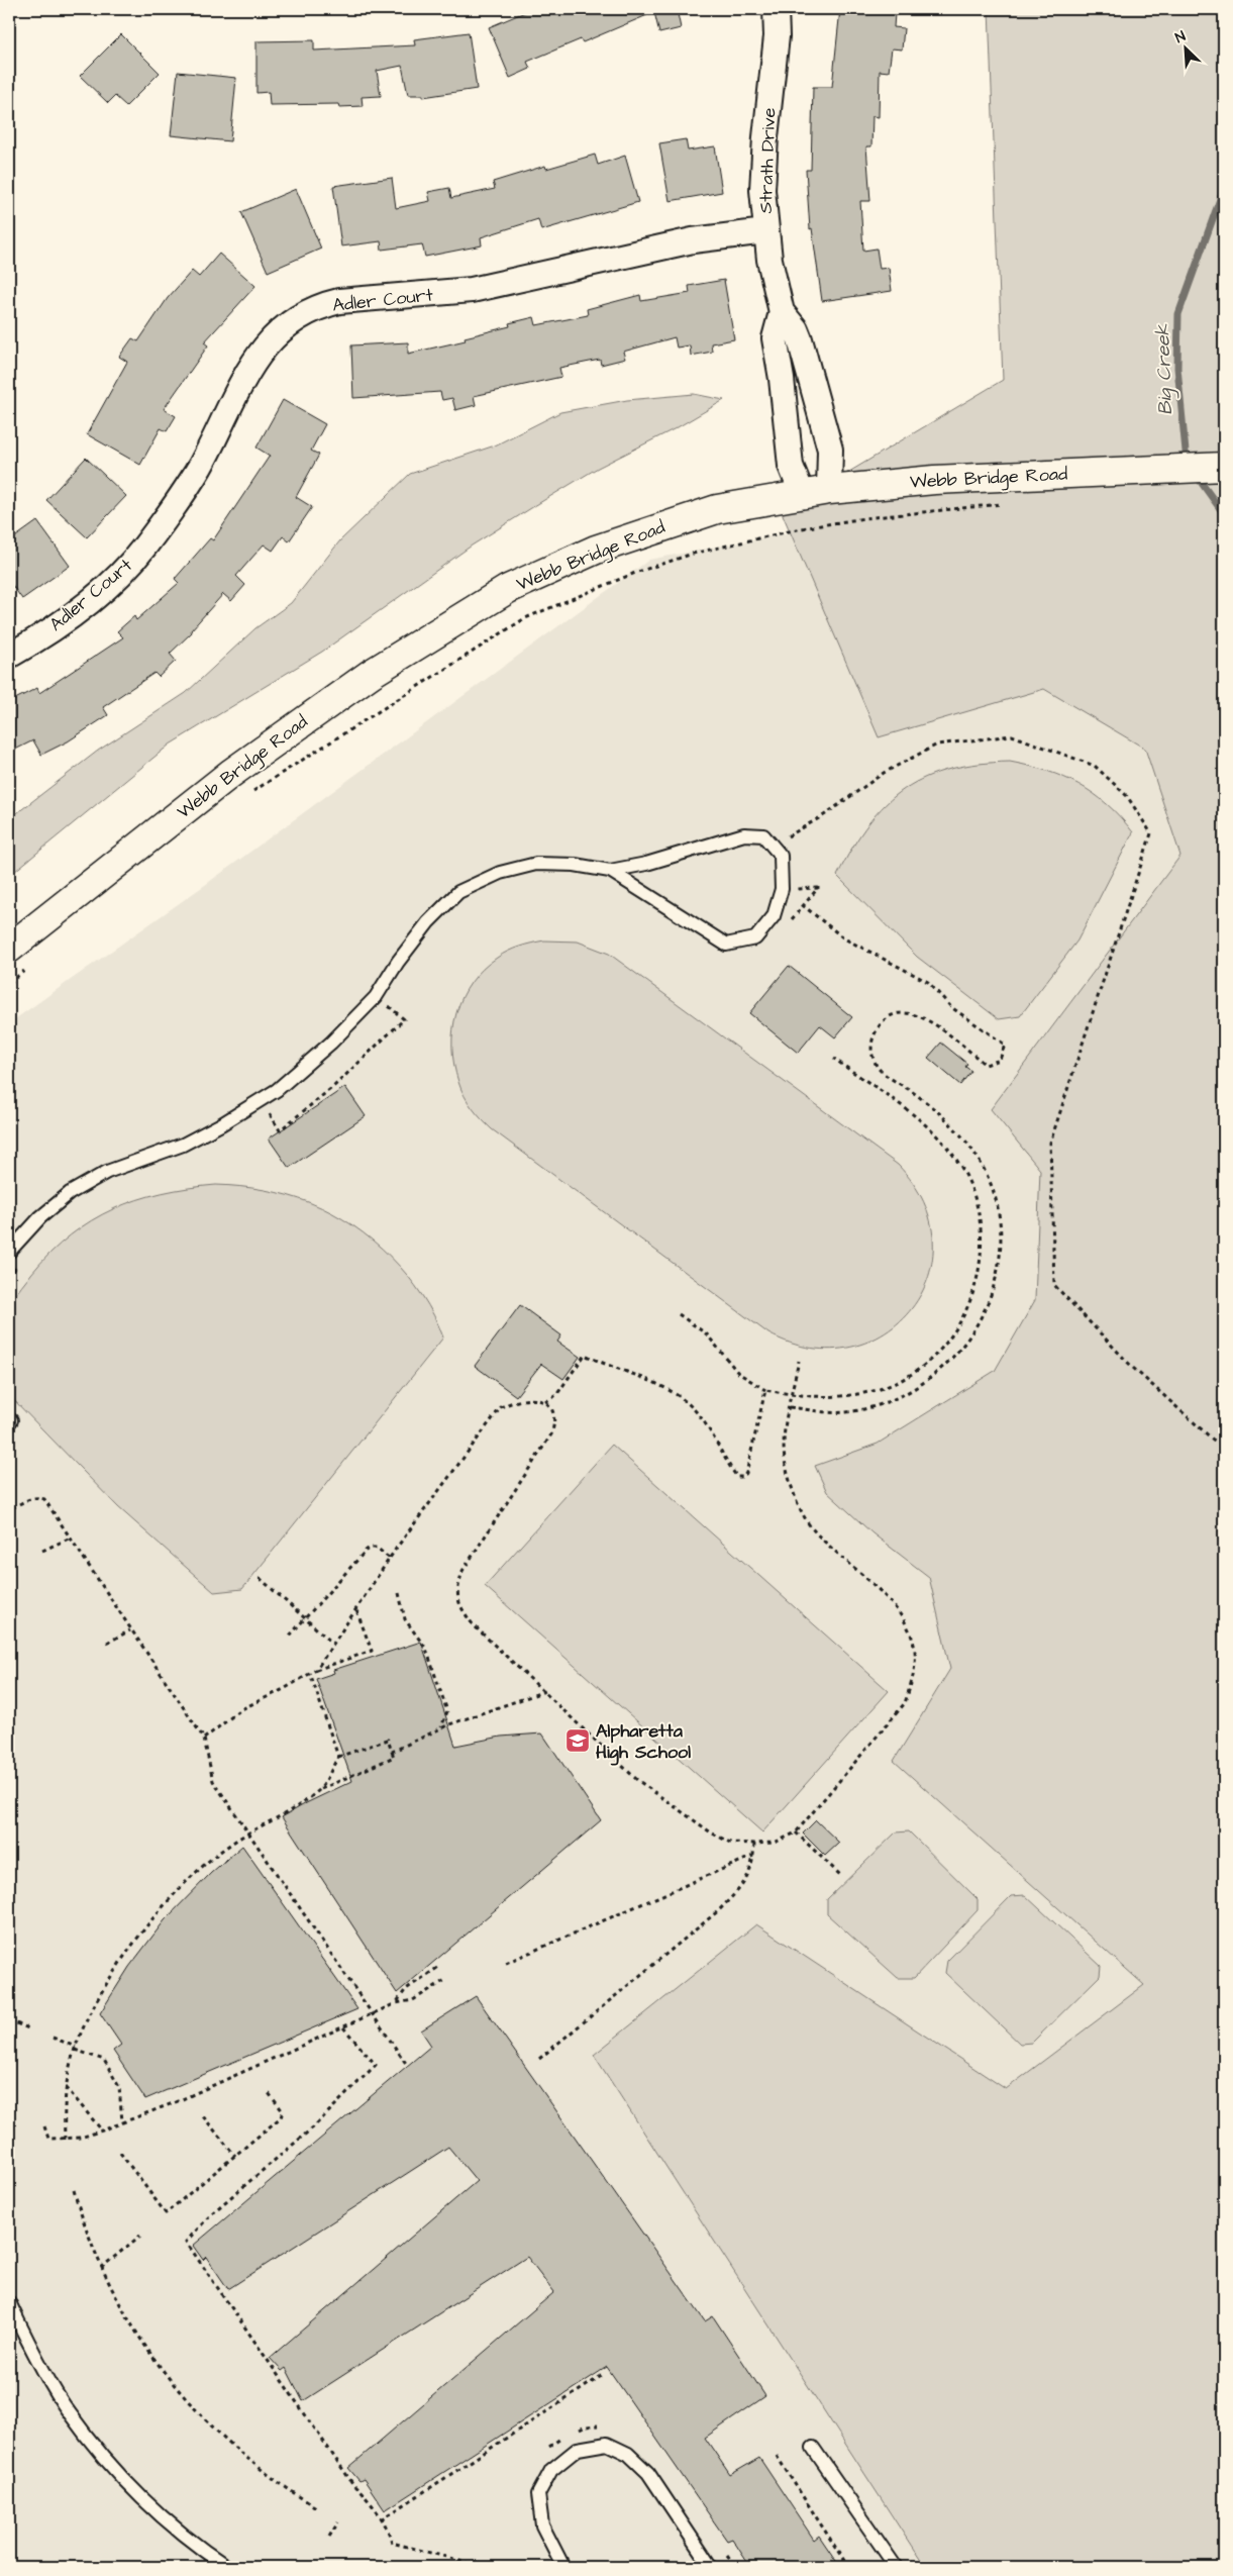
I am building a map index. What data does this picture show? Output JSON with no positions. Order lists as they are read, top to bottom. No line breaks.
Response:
{"streets":{"street":["Strath Drive","Adler Court","Webb Bridge Road"]},"crossings":[["Strath Drive","Adler Court"],["Strath Drive","Webb Bridge Road"]],"water":["Big Creek"],"places":{"school or university":["Alpharetta High School"]},"north":"top left"}
